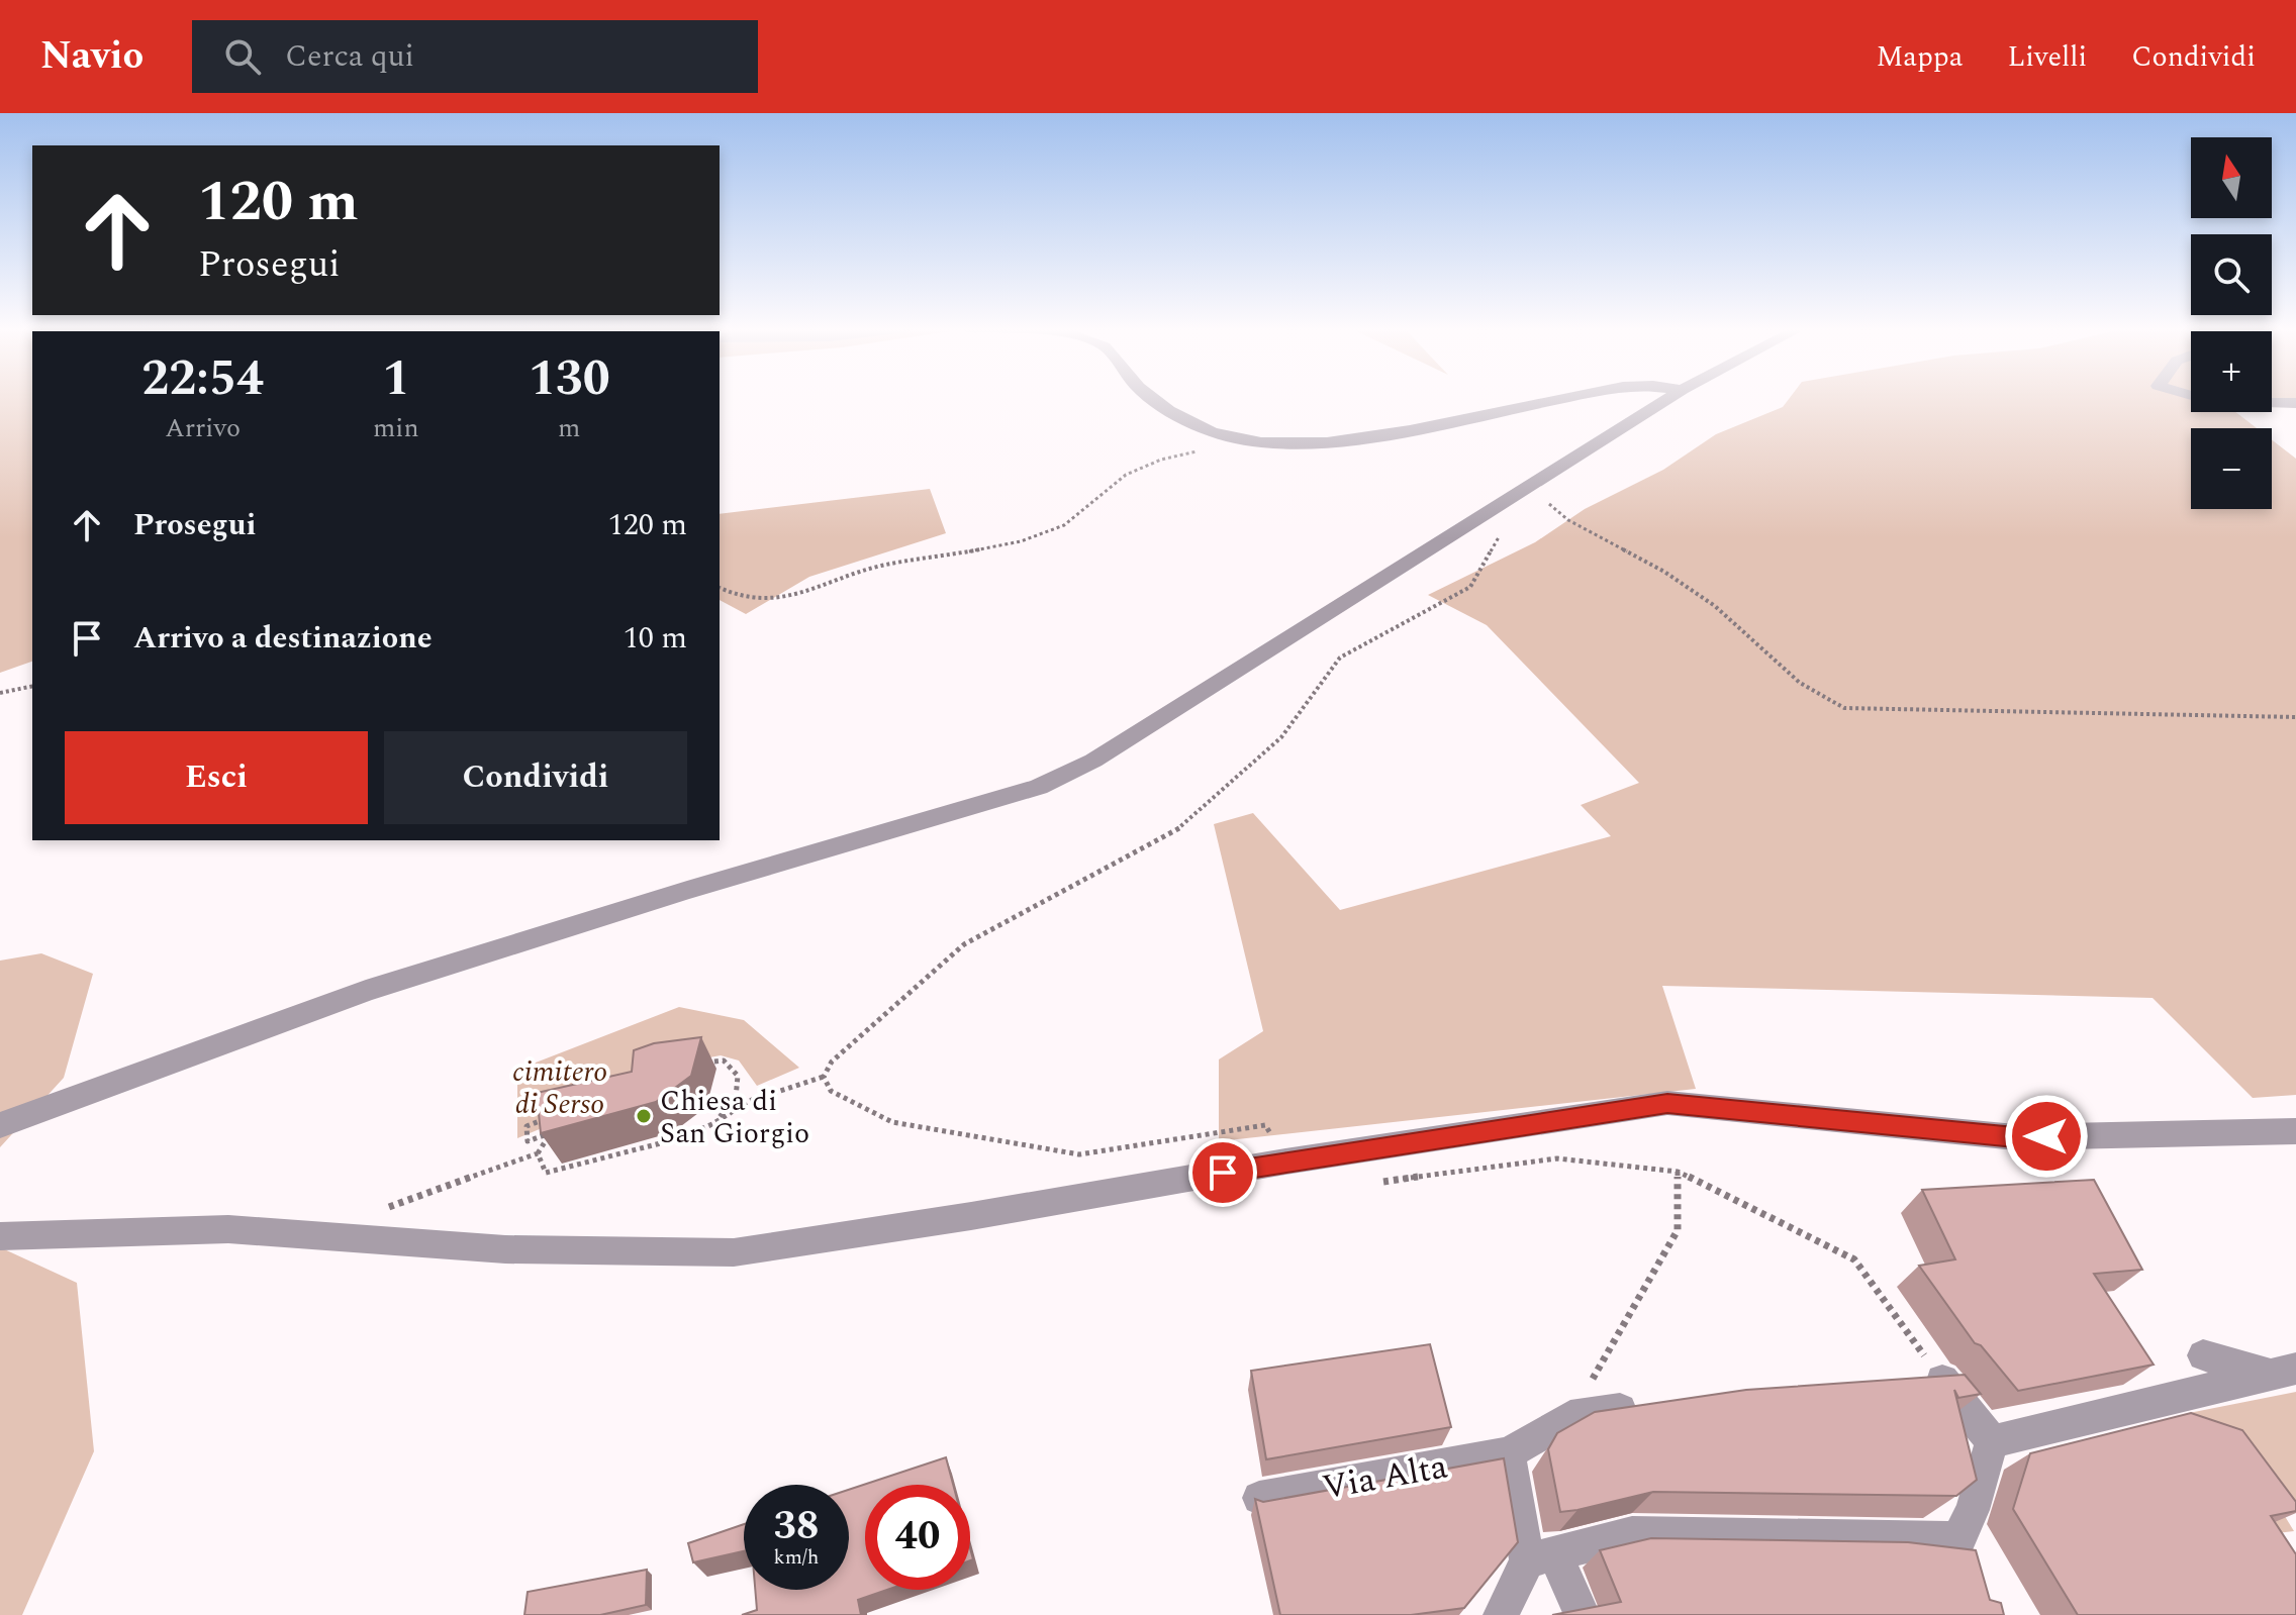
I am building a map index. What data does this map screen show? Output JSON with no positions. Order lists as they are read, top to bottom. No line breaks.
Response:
{"streets":{"street":["Via Alta"]},"parks":["cimitero di Serso"],"places":["Chiesa di San Giorgio"],"north":"top","page":{"header":"Navio","search":"Cerca qui","nav":["Mappa","Livelli","Condividi"],"map_buttons":["+","−"],"turn":["120 m","Prosegui"],"eta":["22:54","Arrivo","1","min","130","m"],"list":[{"name":"Prosegui","value":"120 m"},{"name":"Arrivo a destinazione","value":"10 m"}],"buttons":["Esci","Condividi"],"speed":"38 km/h","limit":"40"}}
